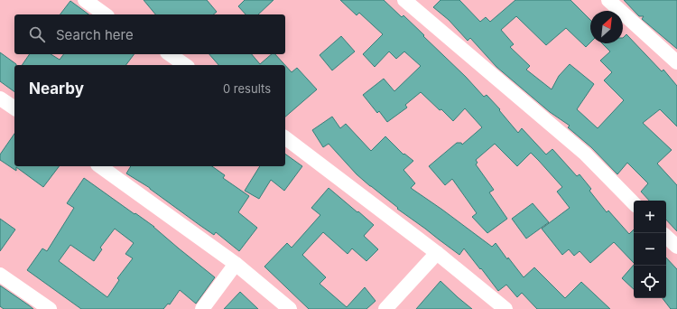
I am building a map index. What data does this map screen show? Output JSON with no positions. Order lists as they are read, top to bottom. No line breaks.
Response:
{"north":"top right","page":{"search":"Search here","heading":["Nearby","0 results"],"map_buttons":["+","−"]}}
